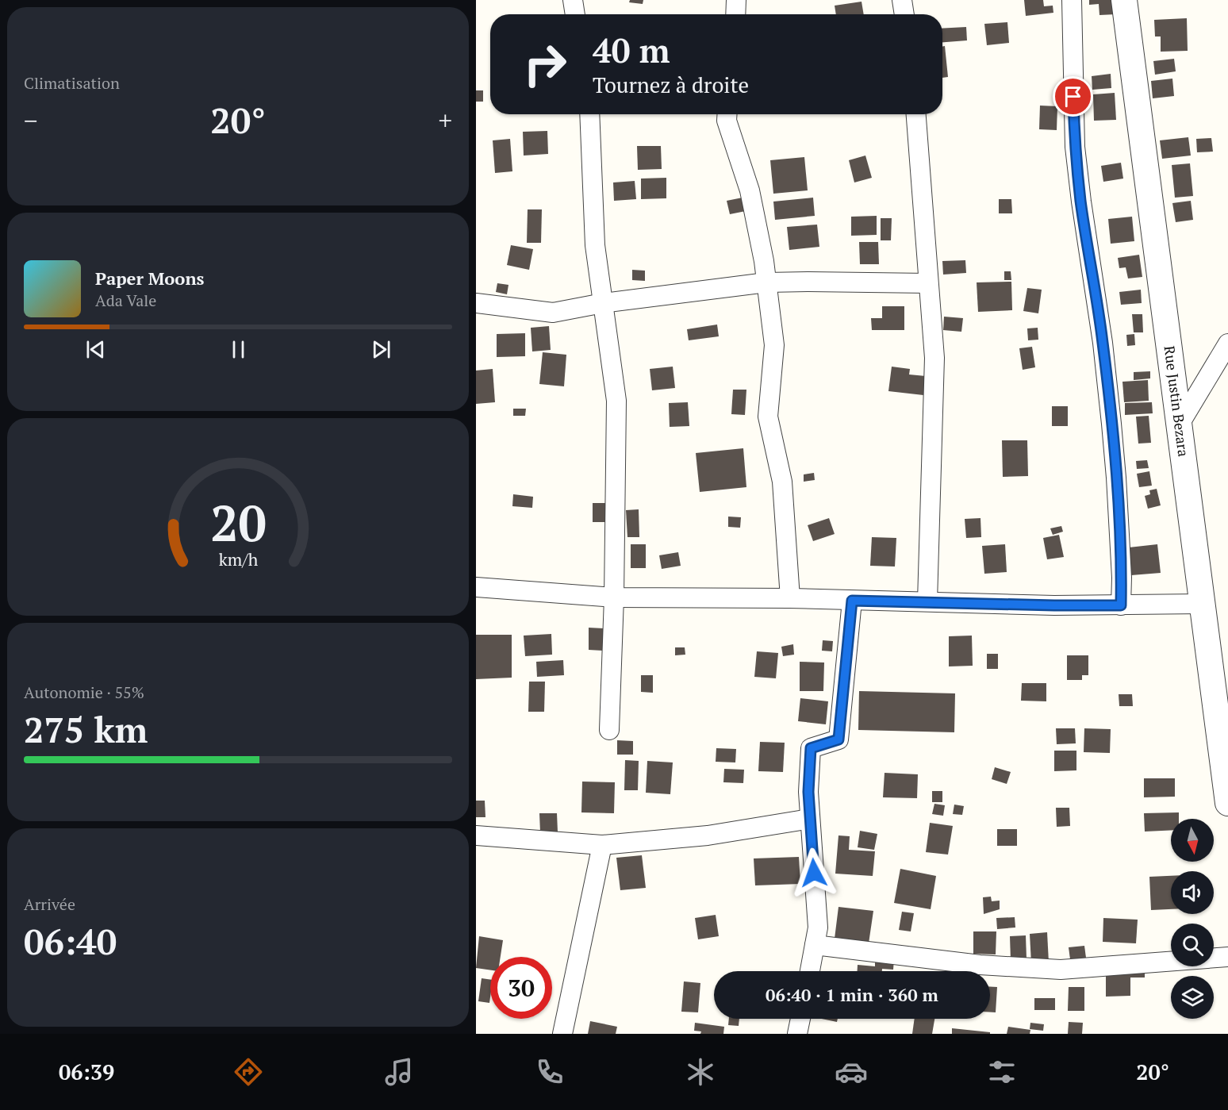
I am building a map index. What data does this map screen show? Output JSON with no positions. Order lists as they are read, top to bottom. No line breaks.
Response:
{"streets":{"street":["Rue Justin Bezara"]},"north":"bottom","page":{"tile":["Climatisation",["Autonomie · 55%","275 km"],["Arrivée","06:40"]],"turn":["40 m","Tournez à droite"],"heat":["−","20°","+"],"song":["Paper Moons","Ada Vale"],"limit":"30","trip":"06:40 · 1 min · 360 m","tabs":["06:39","20°"],"gauge":["20","km/h"]}}
